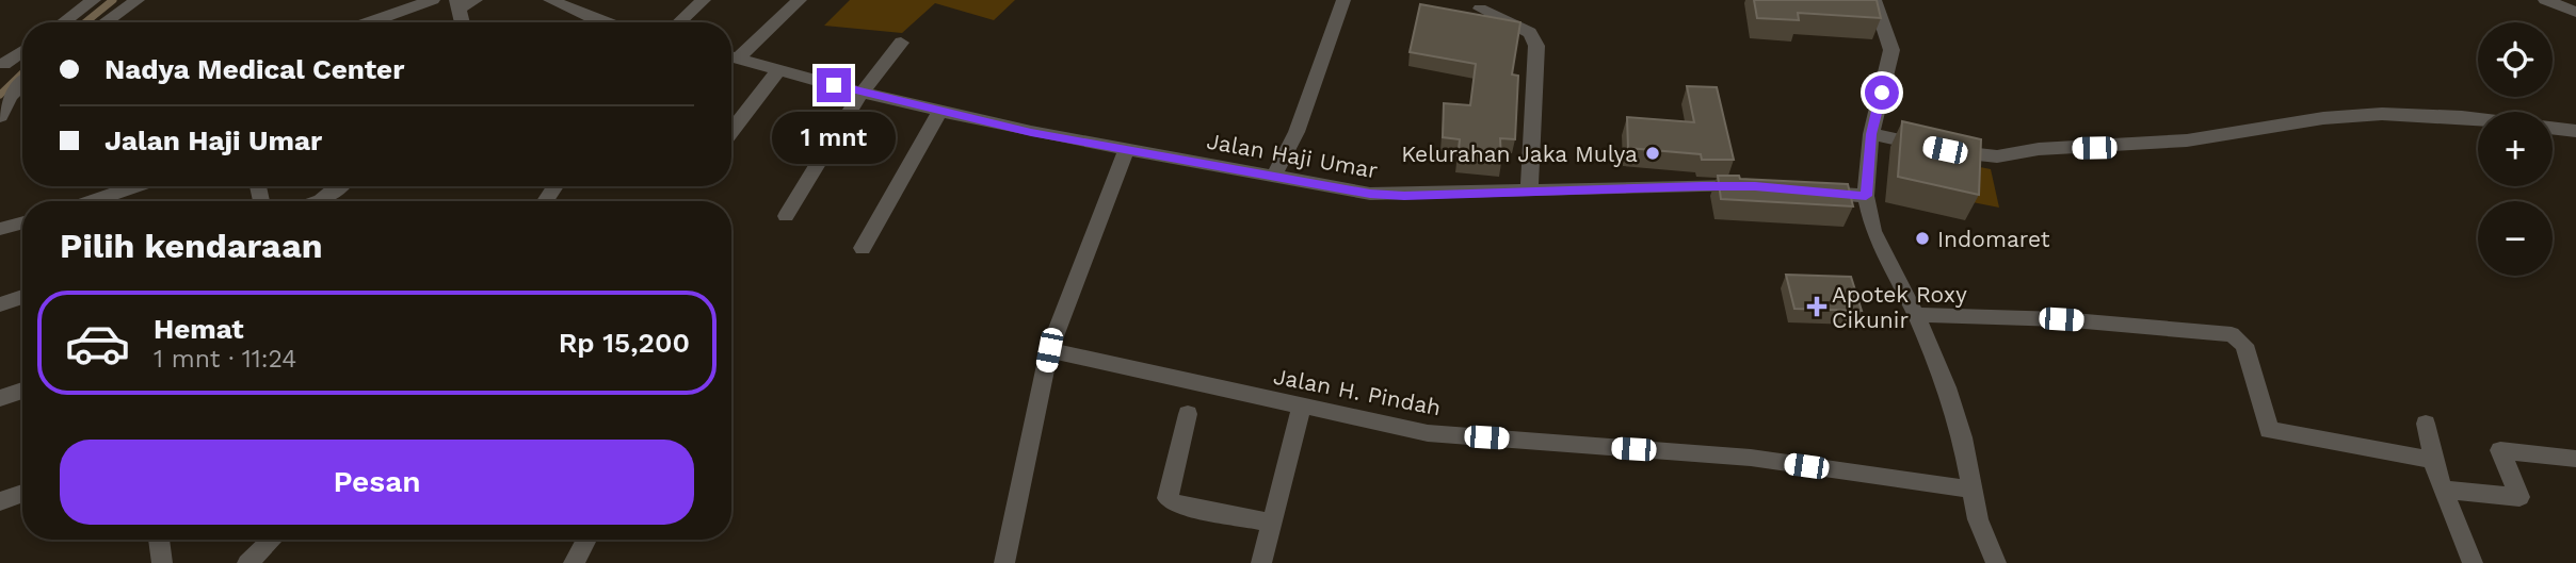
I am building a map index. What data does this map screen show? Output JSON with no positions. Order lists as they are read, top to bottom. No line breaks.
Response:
{"streets":{"street":["Jalan Haji Umar","Jalan H. Pindah"]},"places":{"other":["Kelurahan Jaka Mulya","Indomaret"],"health":["Apotek Roxy Cikunir"]},"page":{"map_buttons":["+","−"],"banner":["Nadya Medical Center","Jalan Haji Umar"],"bubble":"1 mnt","heading":"Pilih kendaraan","list":[{"name":"Hemat","note":"1 mnt · 11:24","value":"Rp 15,200"}],"buttons":"Pesan"}}
